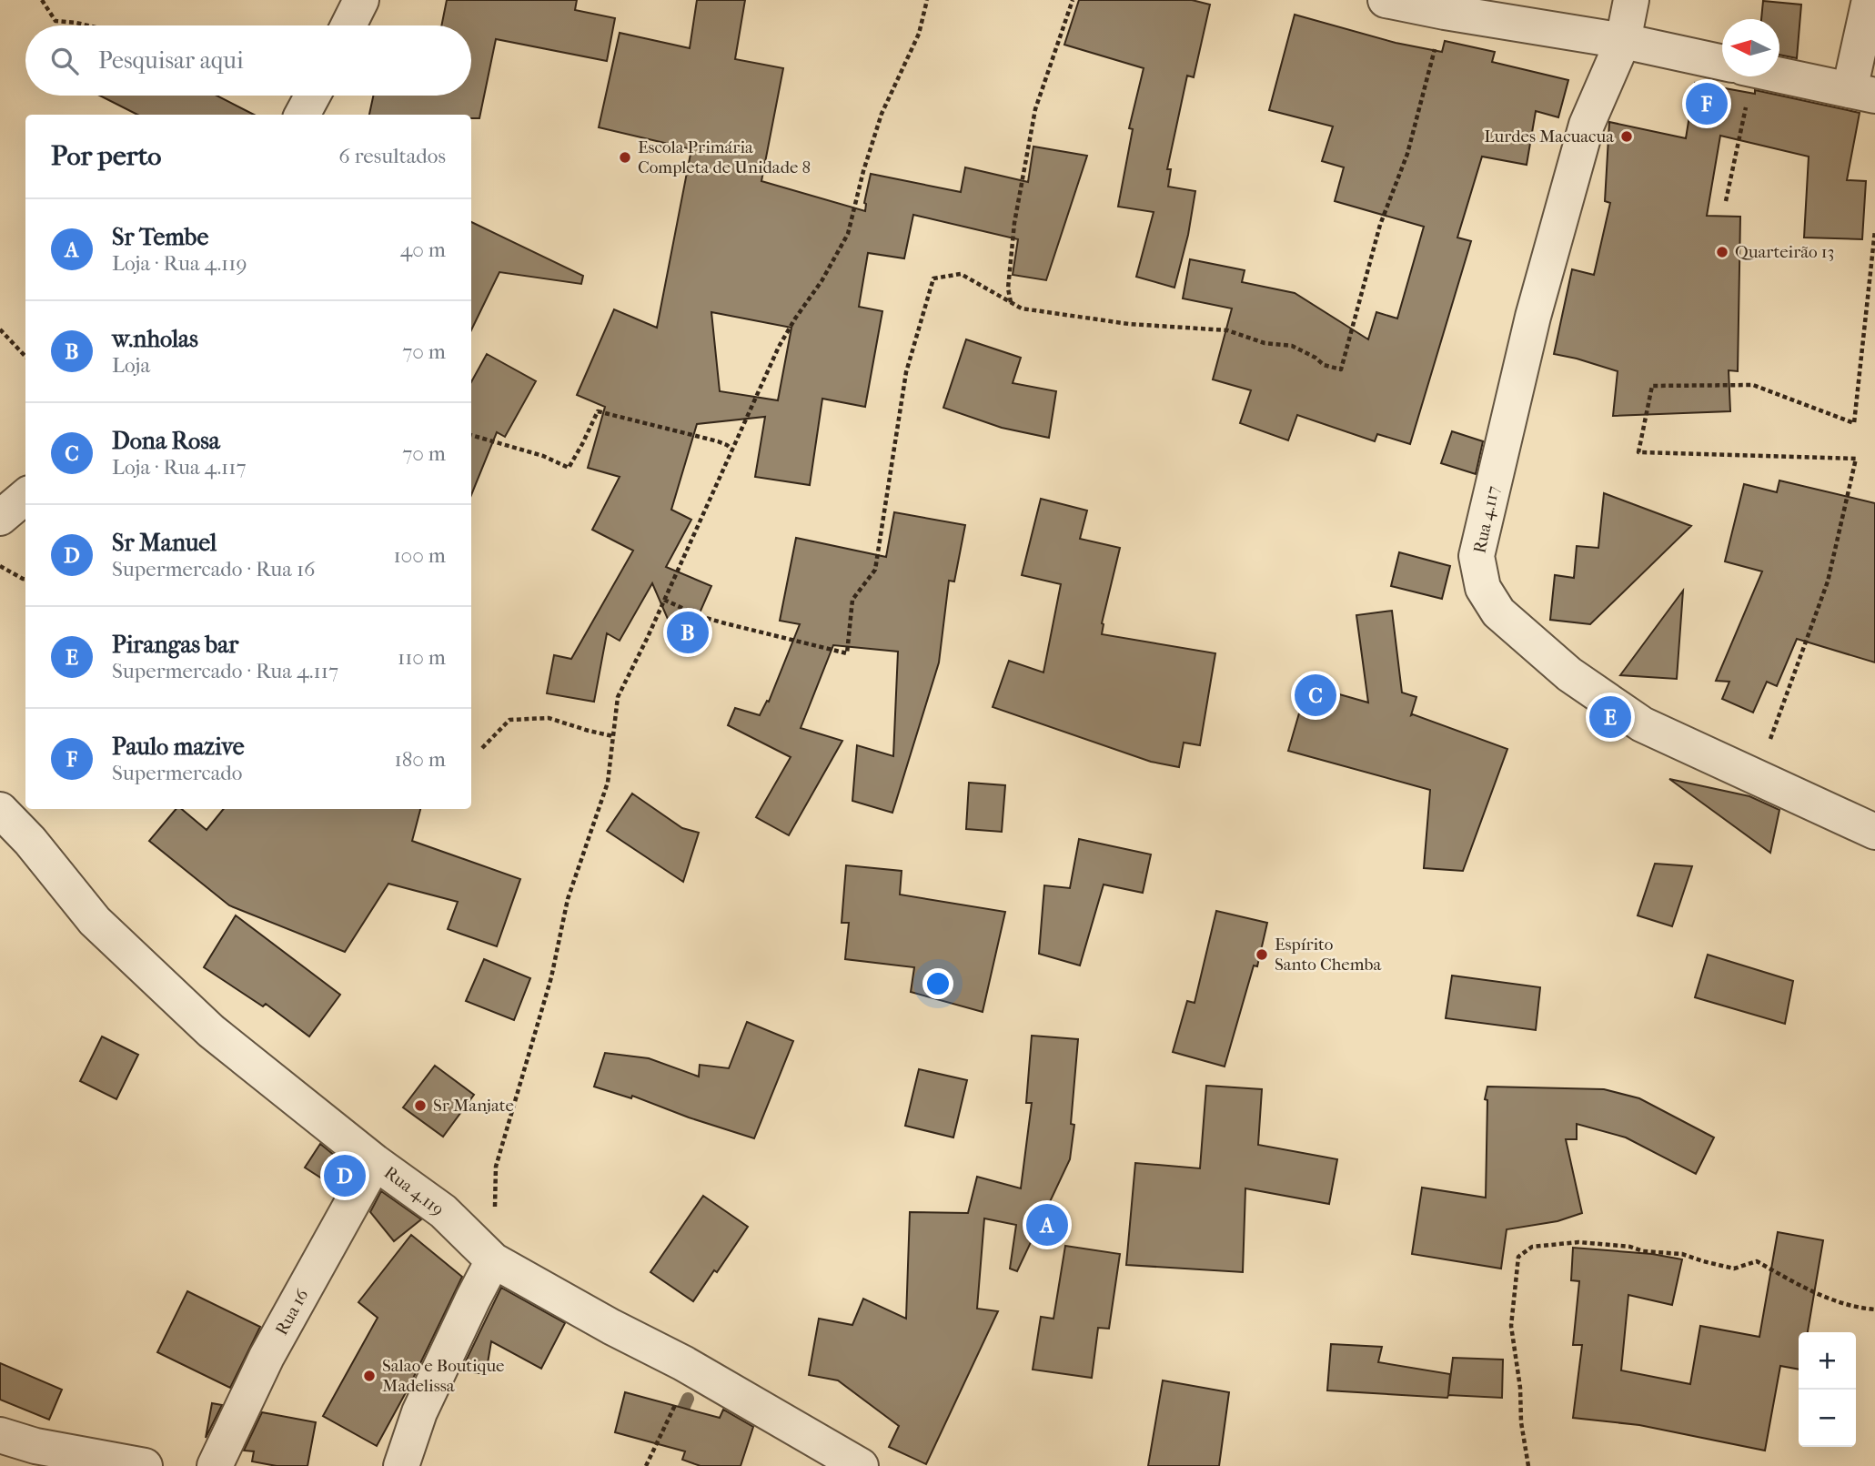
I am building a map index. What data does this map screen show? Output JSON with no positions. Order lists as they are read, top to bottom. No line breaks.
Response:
{"streets":{"street":["Rua 4.117","Rua 4.119","Rua 16"]},"crossings":[["Rua 4.119","Rua 16"]],"places":["Lurdes Macuacua","Escola Primária Completa de Unidade 8","Quarteirão 13","Espírito Santo Chemba","Sr Manjate","Salao e Boutique Madelissa"],"north":"left","page":{"search":"Pesquisar aqui","pins":["F","B","C","E","D","A"],"heading":["Por perto","6 resultados"],"list":[{"mark":"A","name":"Sr Tembe","note":"Loja · Rua 4.119","value":"40 m"},{"mark":"B","name":"w.nholas","note":"Loja","value":"70 m"},{"mark":"C","name":"Dona Rosa","note":"Loja · Rua 4.117","value":"70 m"},{"mark":"D","name":"Sr Manuel","note":"Supermercado · Rua 16","value":"100 m"},{"mark":"E","name":"Pirangas bar","note":"Supermercado · Rua 4.117","value":"110 m"},{"mark":"F","name":"Paulo mazive","note":"Supermercado","value":"180 m"}],"map_buttons":["+","−"]}}
